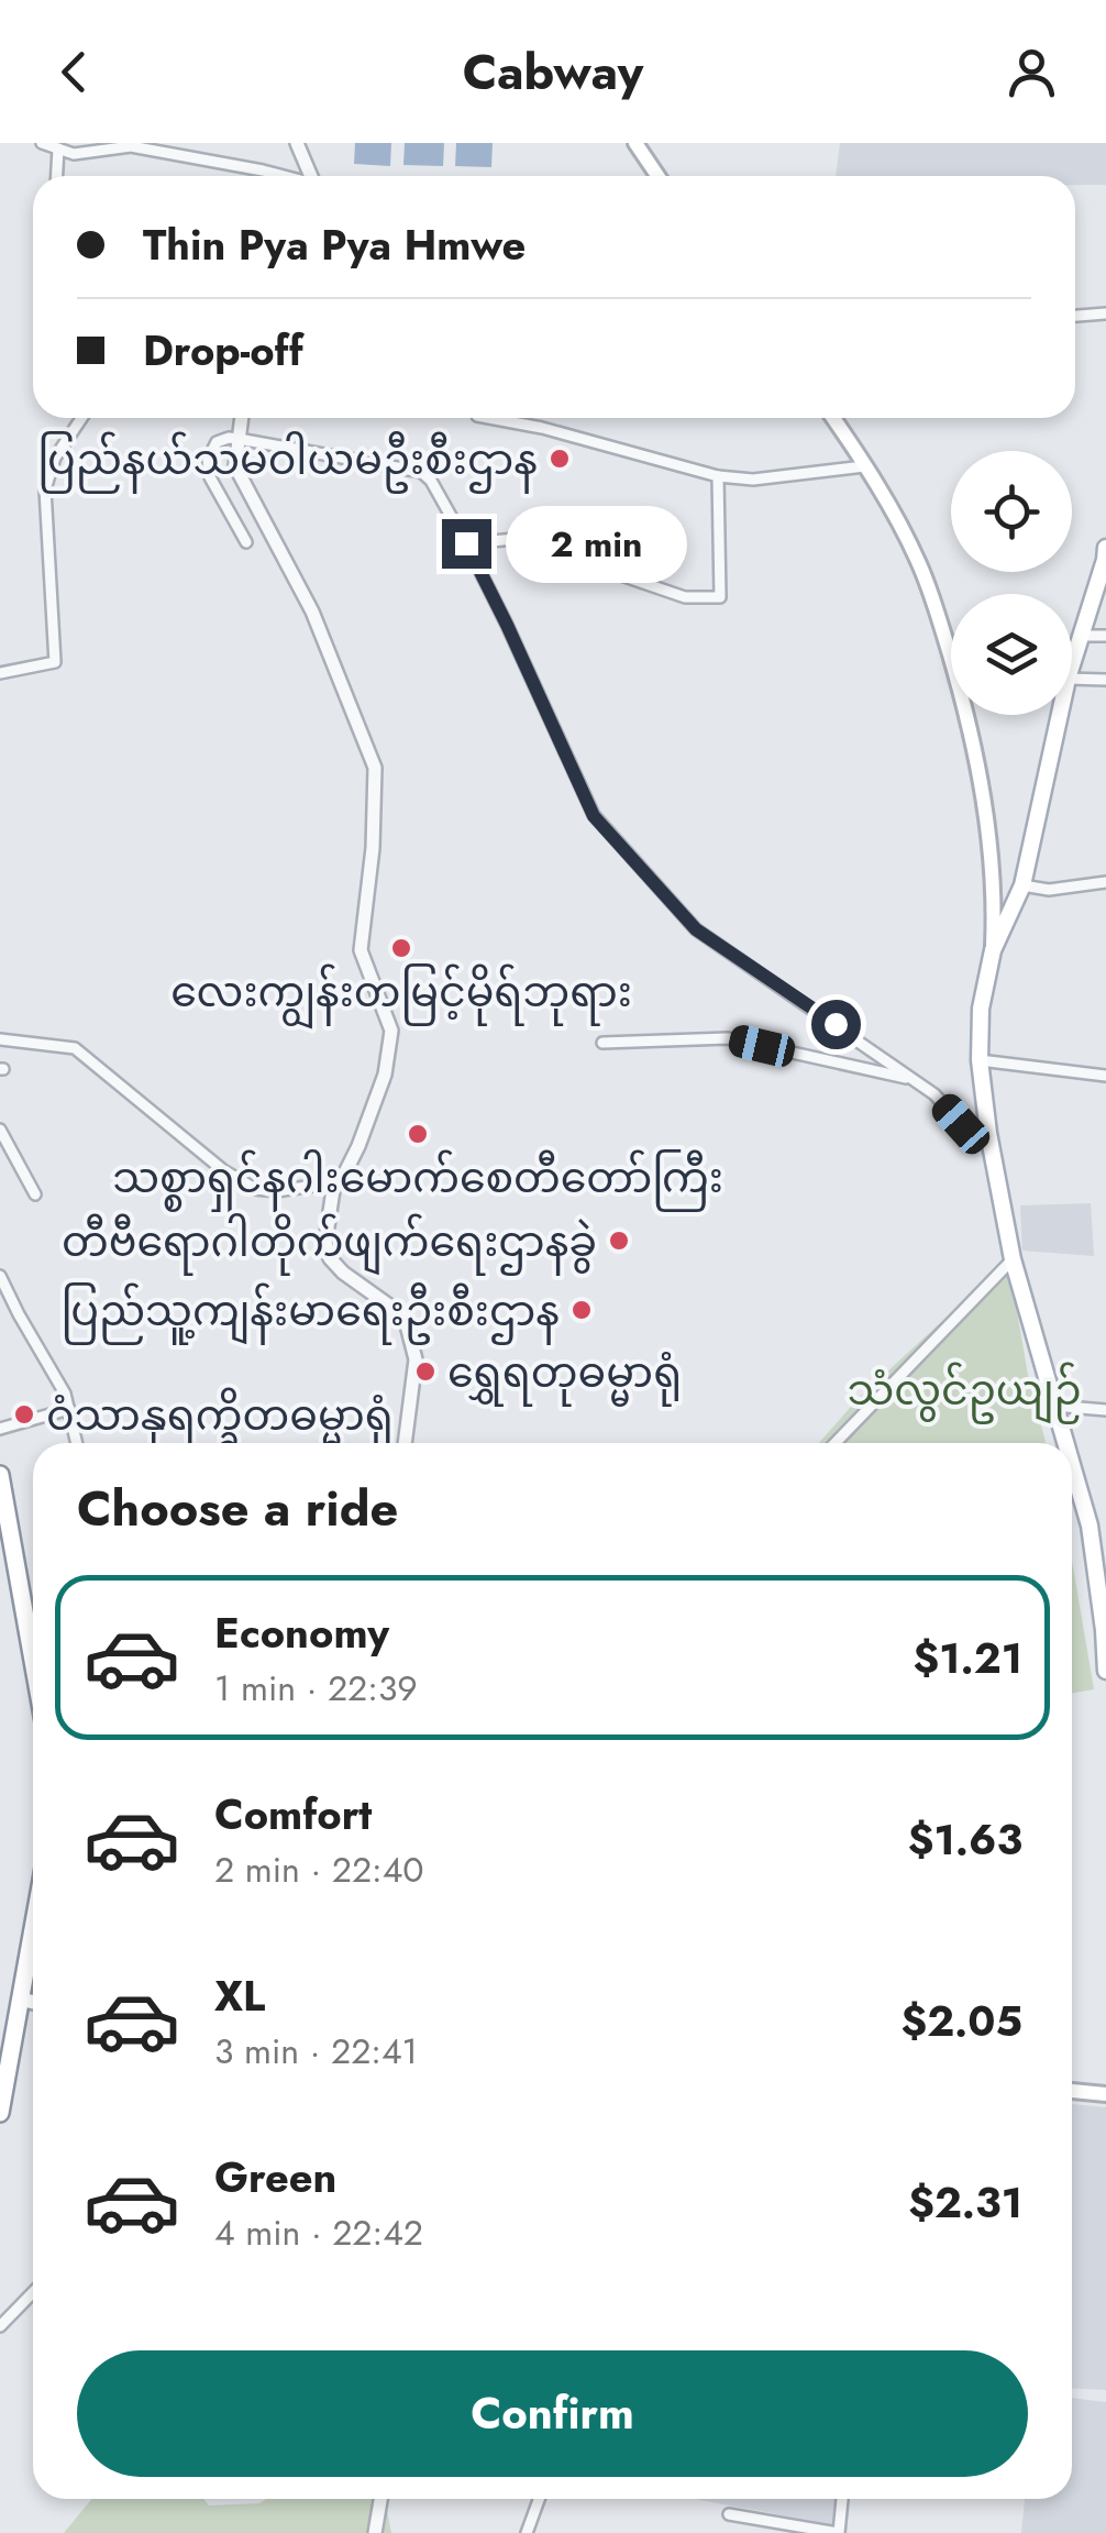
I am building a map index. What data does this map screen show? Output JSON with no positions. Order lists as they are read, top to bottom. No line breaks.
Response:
{"parks":["သံလွင်ဥယျဉ်"],"places":["ပြည်နယ်သမဝါယမဦးစီးဌာန","လေးကျွန်းတမြင့်မိုရ်ဘုရား","သစ္စာရှင်နဂါးမောက်စေတီတော်ကြီး","တီဗီရောဂါတိုက်ဖျက်ရေးဌာနခွဲ","ပြည်သူ့ကျန်းမာရေးဦးစီးဌာန","ရွှေရတုဓမ္မာရုံ","ဝံသာနုရက္ခိတဓမ္မာရုံ"],"page":{"header":"Cabway","banner":["Thin Pya Pya Hmwe","Drop-off"],"bubble":"2 min","heading":"Choose a ride","list":[{"name":"Economy","note":"1 min · 22:39","value":"$1.21"},{"name":"Comfort","note":"2 min · 22:40","value":"$1.63"},{"name":"XL","note":"3 min · 22:41","value":"$2.05"},{"name":"Green","note":"4 min · 22:42","value":"$2.31"}],"buttons":"Confirm"}}
